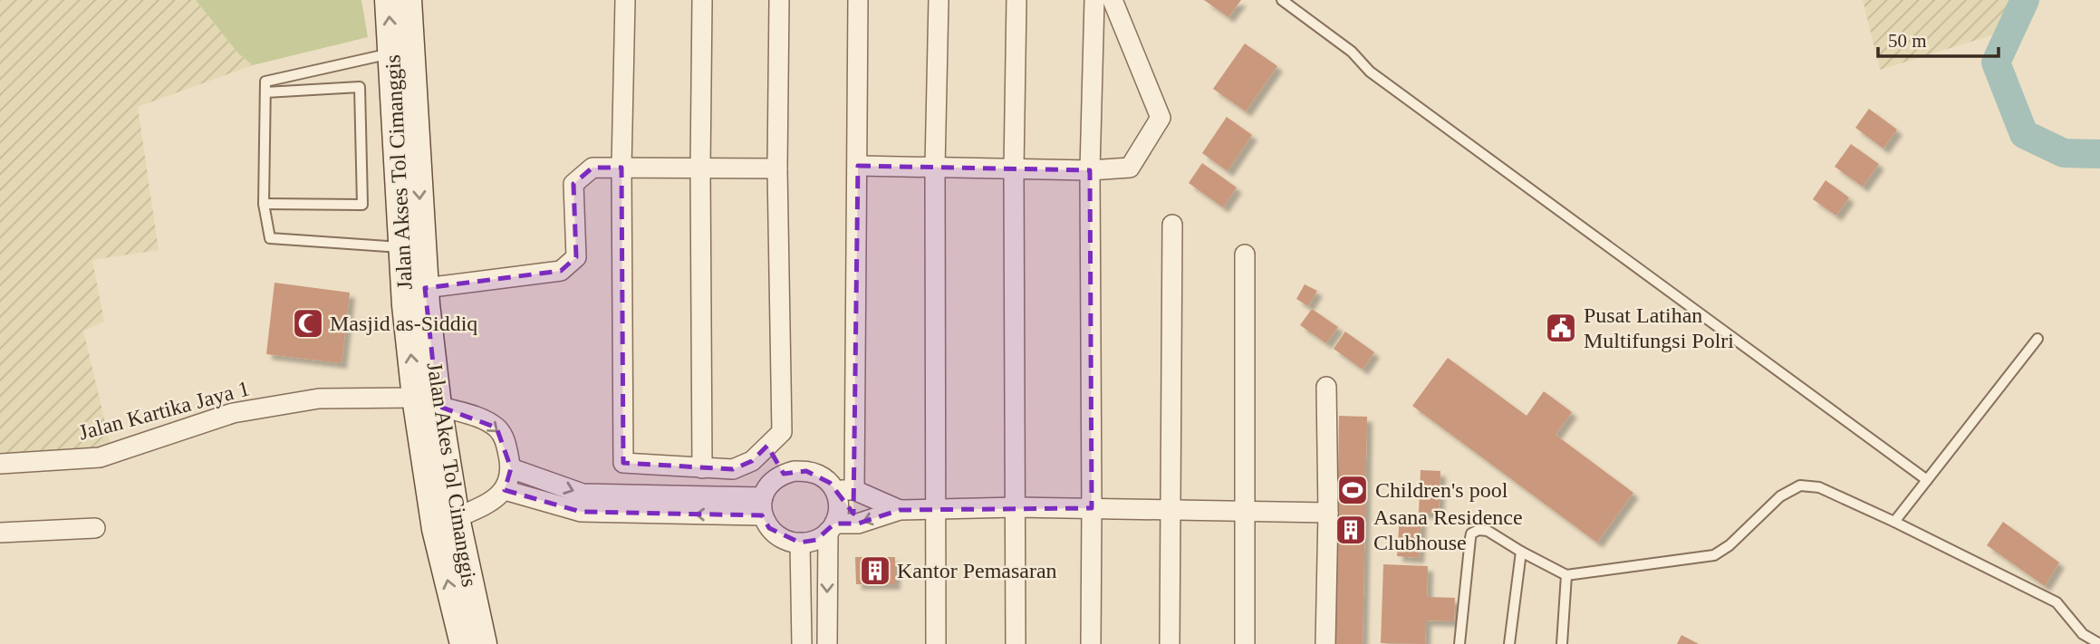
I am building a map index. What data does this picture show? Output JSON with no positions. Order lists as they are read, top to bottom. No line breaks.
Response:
{"streets":{"main road":["Jalan Akses Tol Cimanggis","Jalan Akes Tol Cimanggis"],"street":["Jalan Kartika Jaya 1"]},"crossings":[["Jalan Akses Tol Cimanggis","Jalan Kartika Jaya 1"],["Jalan Akses Tol Cimanggis","Jalan Akes Tol Cimanggis"],["Jalan Kartika Jaya 1","Jalan Akes Tol Cimanggis"]],"one_way":["Jalan Akses Tol Cimanggis"],"places":{"mosque":["Masjid as-Siddiq"],"public building":["Pusat Latihan Multifungsi Polri"],"sports":["Children's pool"],"building":["Asana Residence Clubhouse","Kantor Pemasaran"]},"scale_bar":"50 m"}
